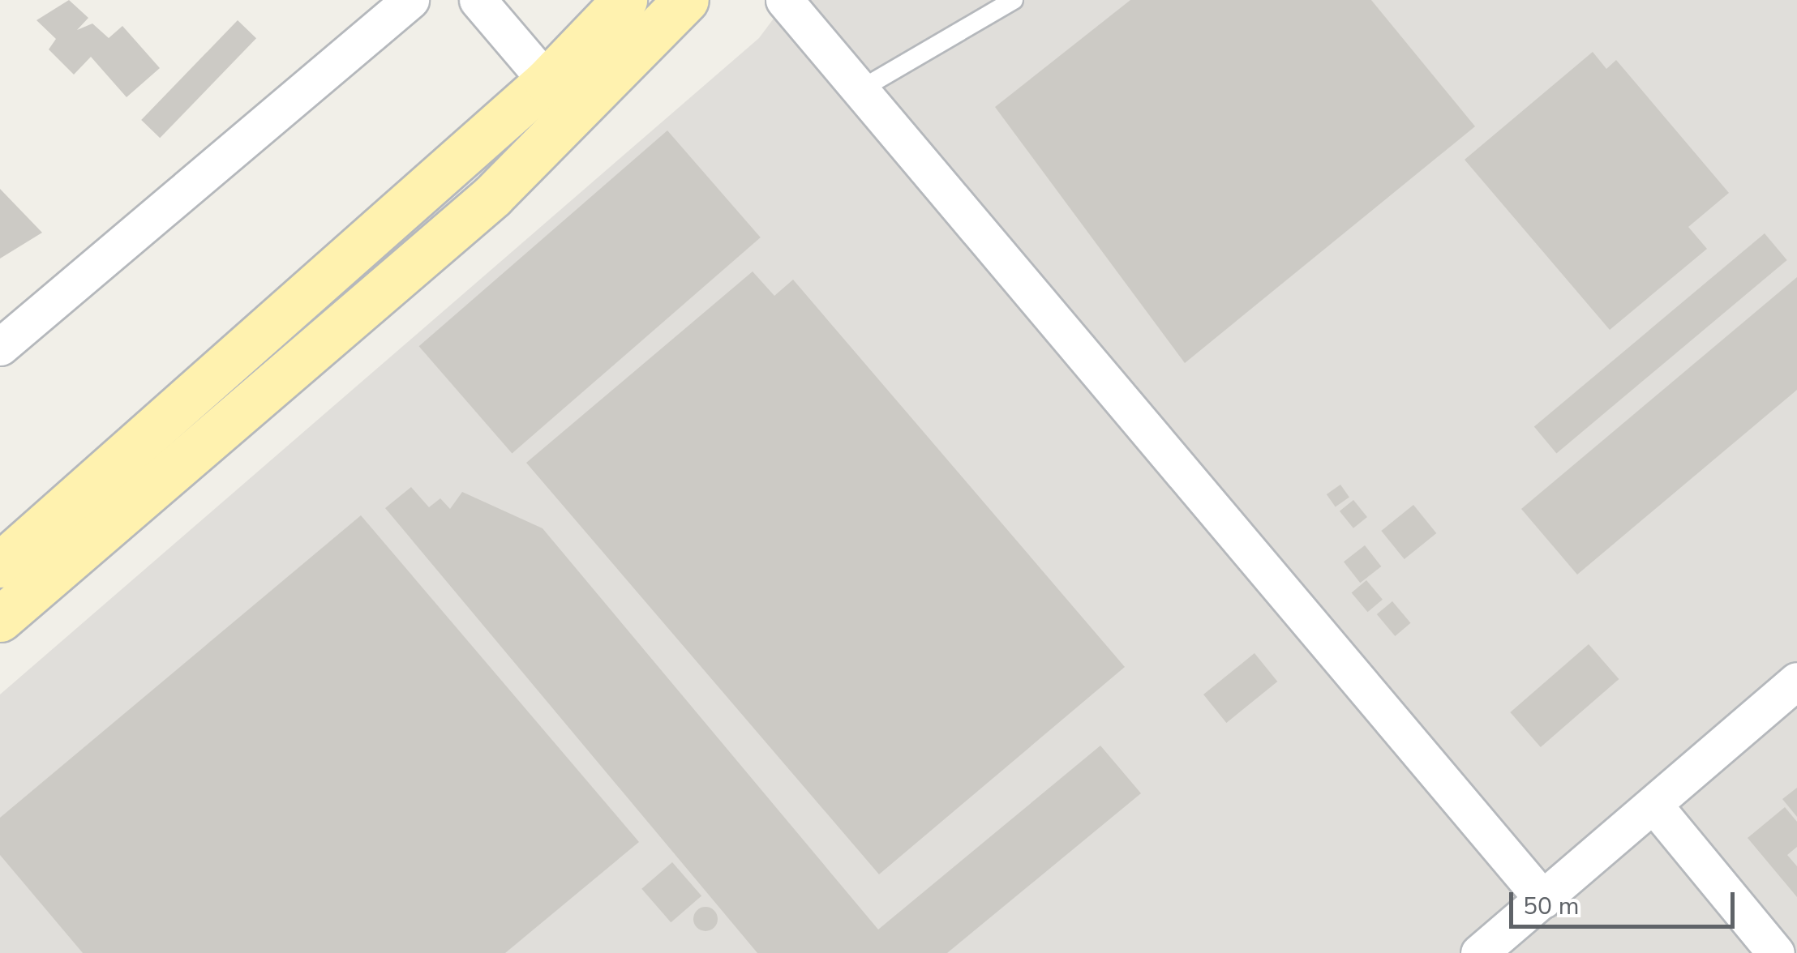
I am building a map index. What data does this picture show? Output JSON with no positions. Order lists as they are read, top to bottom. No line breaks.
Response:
{"scale_bar":"50 m"}
